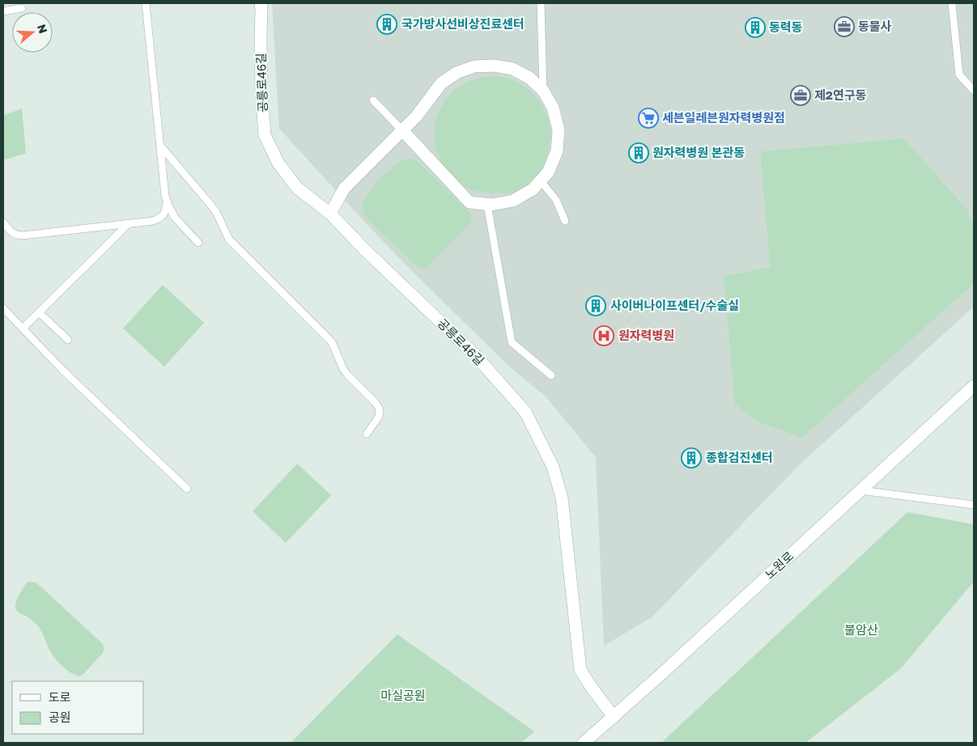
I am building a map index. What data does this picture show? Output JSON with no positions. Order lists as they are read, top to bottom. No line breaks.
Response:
{"streets":{"street":["공릉로46길","노원로"]},"crossings":[["공릉로46길","노원로"]],"parks":["불암산","마실공원"],"places":{"building":["국가방사선비상진료센터","동력동","원자력병원 본관동","사이버나이프센터/수술실","종합검진센터"],"office":["동물사","제2연구동"],"supermarket":["세븐일레븐원자력병원점"],"hospital":["원자력병원"]},"legend":["도로","공원"],"north":"right"}
